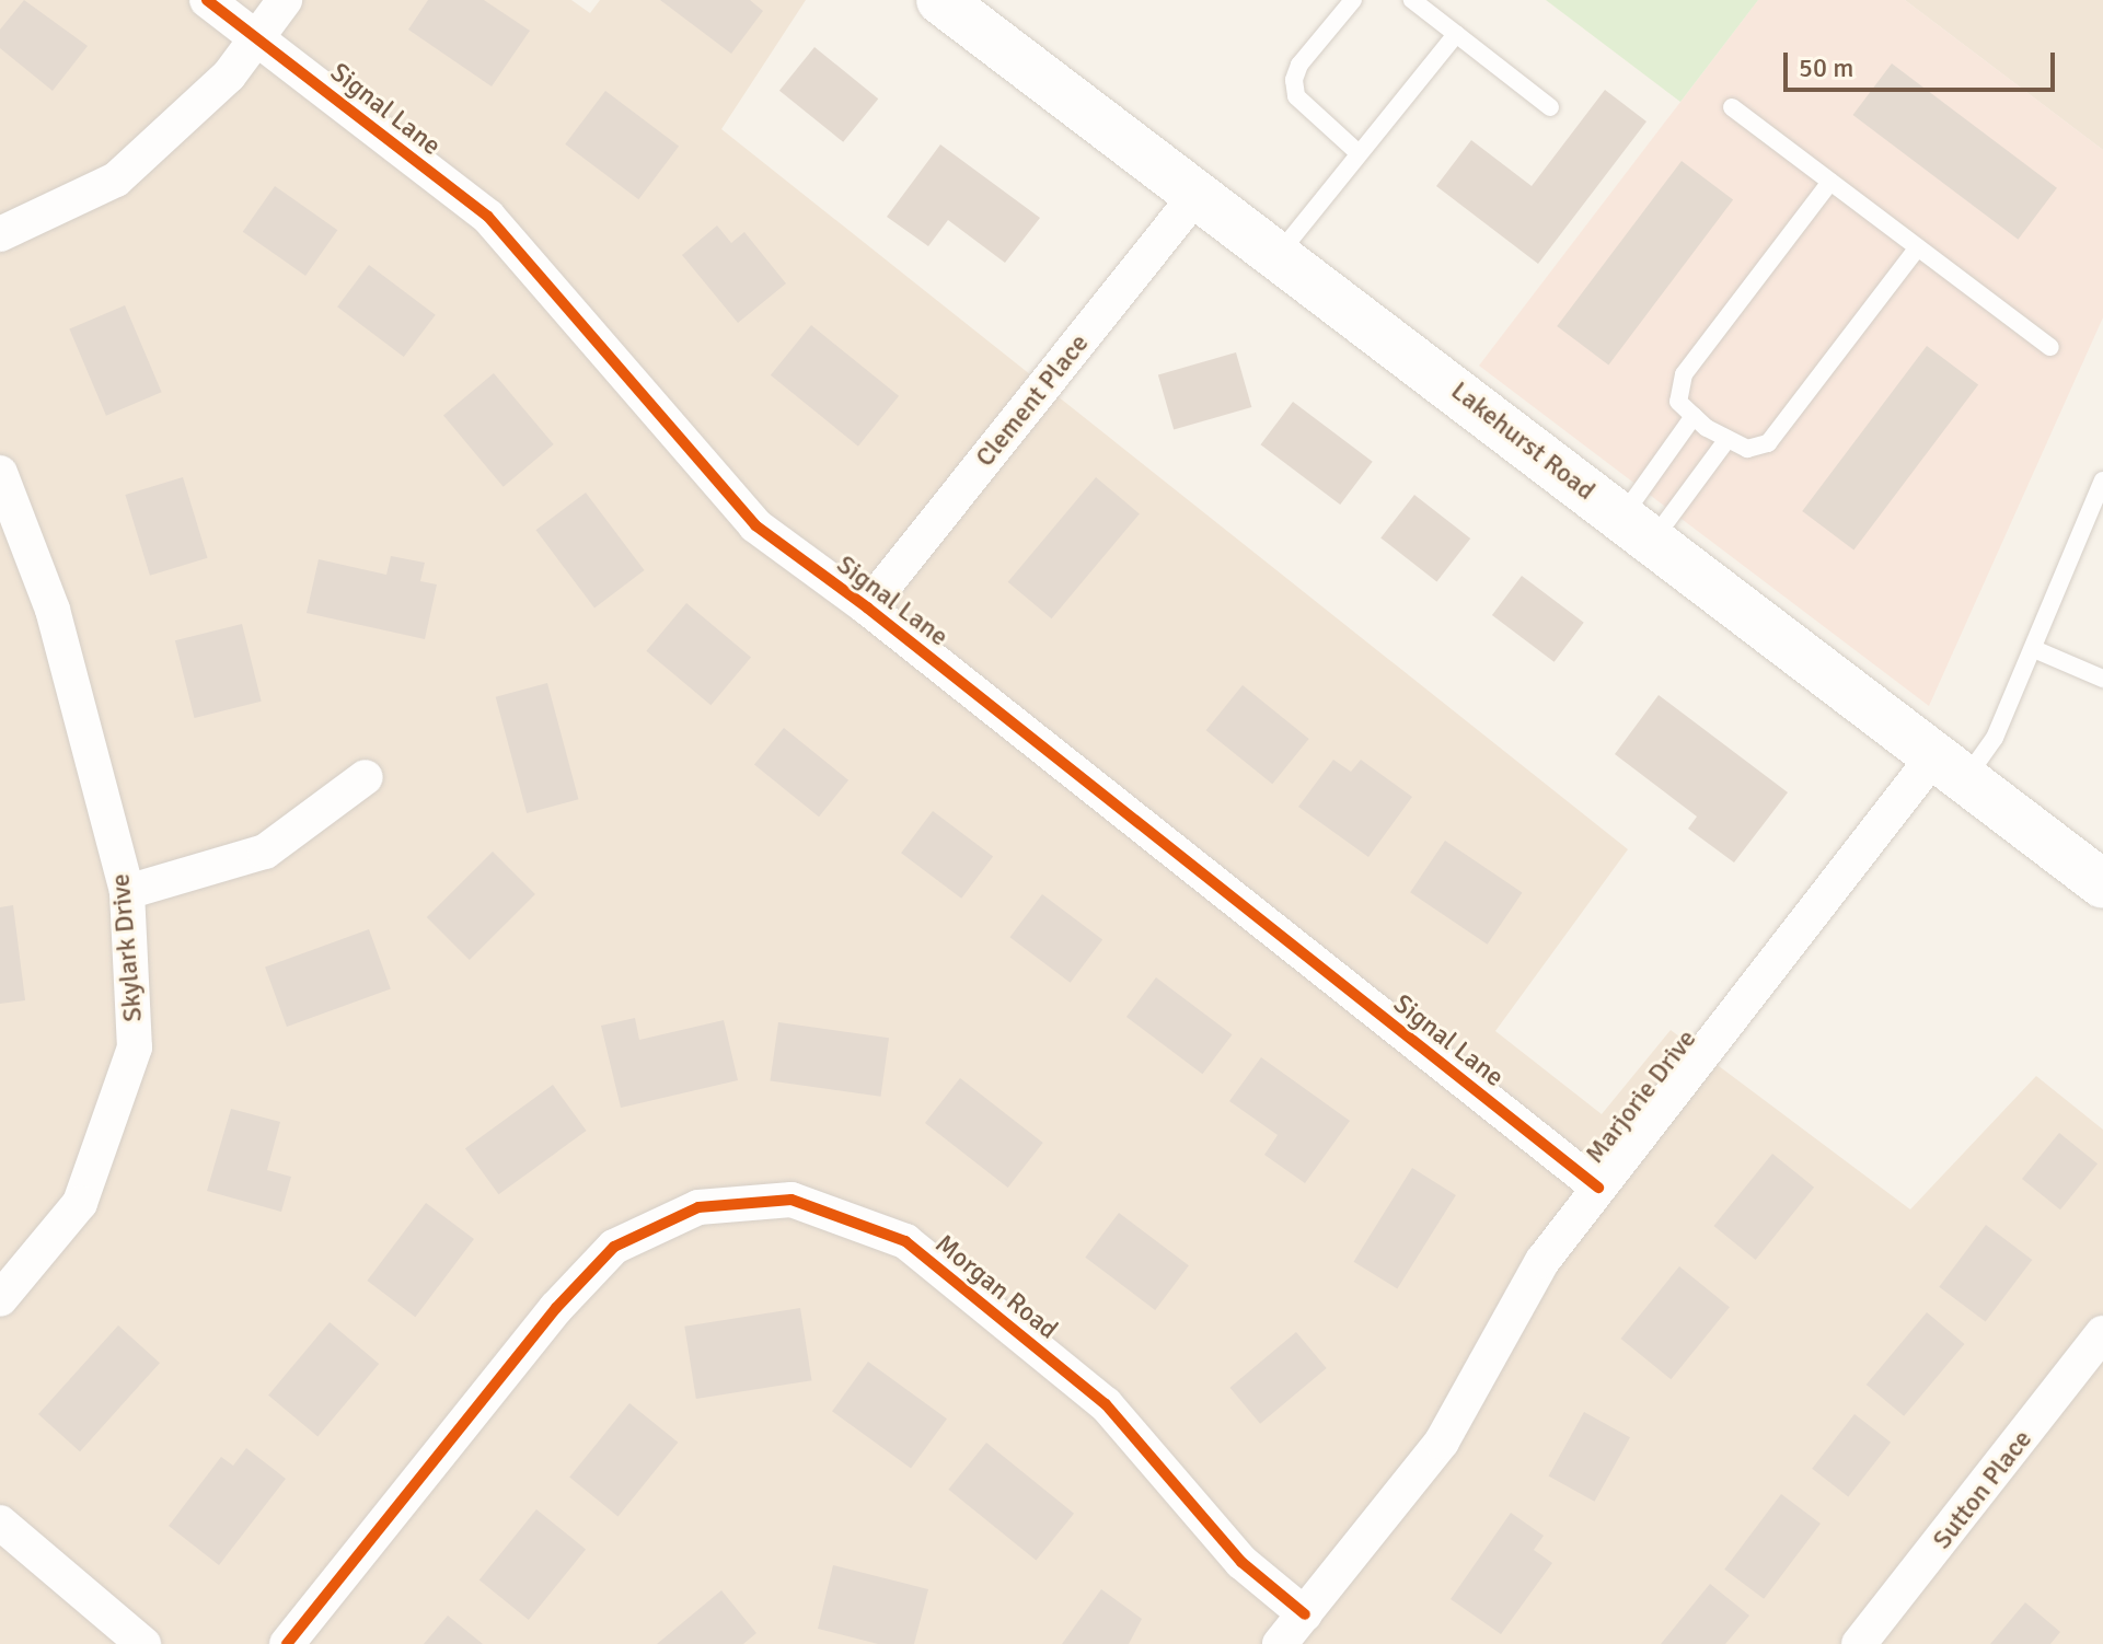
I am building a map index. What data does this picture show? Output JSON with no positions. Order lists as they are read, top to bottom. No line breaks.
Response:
{"streets":{"main road":["Lakehurst Road"],"street":["Signal Lane","Clement Place","Skylark Drive","Marjorie Drive","Morgan Road","Sutton Place"]},"crossings":[["Signal Lane","Clement Place"],["Signal Lane","Marjorie Drive"],["Clement Place","Lakehurst Road"],["Lakehurst Road","Marjorie Drive"],["Marjorie Drive","Morgan Road"]],"scale_bar":"50 m"}
